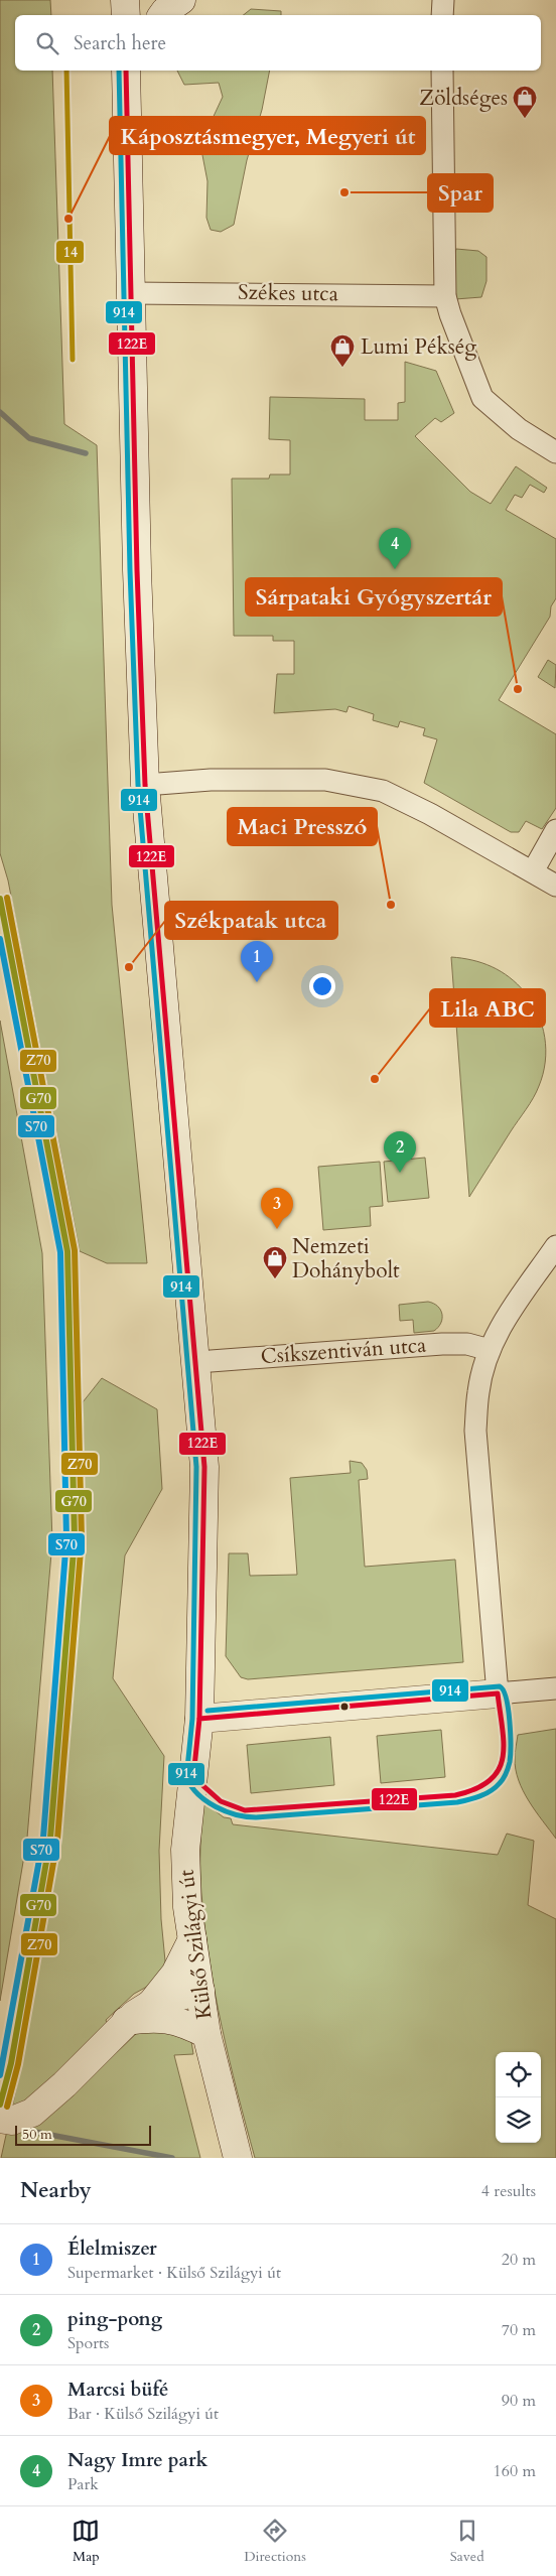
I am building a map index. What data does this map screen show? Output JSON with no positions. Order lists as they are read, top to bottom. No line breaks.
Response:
{"streets":{"main road":["Külső Szilágyi út"],"street":["Székes utca","Csíkszentiván utca"]},"crossings":[["Székes utca","Külső Szilágyi út"],["Csíkszentiván utca","Külső Szilágyi út"]],"places":{"shop":["Zöldséges","Lumi Pékség","Nemzeti Dohánybolt"],"other":["Spar","Káposztásmegyer, Megyeri út","Sárpataki Gyógyszertár","Maci Presszó","Székpatak utca","Lila ABC"]},"lines":["transit line 14","transit line 122E","transit line 914","transit line Z70","transit line G70","transit line S70"],"scale_bar":"50 m","page":{"search":"Search here","pins":["4","1","2","3"],"scale":"50 m","heading":["Nearby","4 results"],"list":[{"mark":"1","name":"Élelmiszer","note":"Supermarket · Külső Szilágyi út","value":"20 m"},{"mark":"2","name":"ping-pong","note":"Sports","value":"70 m"},{"mark":"3","name":"Marcsi büfé","note":"Bar · Külső Szilágyi út","value":"90 m"},{"mark":"4","name":"Nagy Imre park","note":"Park","value":"160 m"}],"nav":["Map","Directions","Saved"]}}
